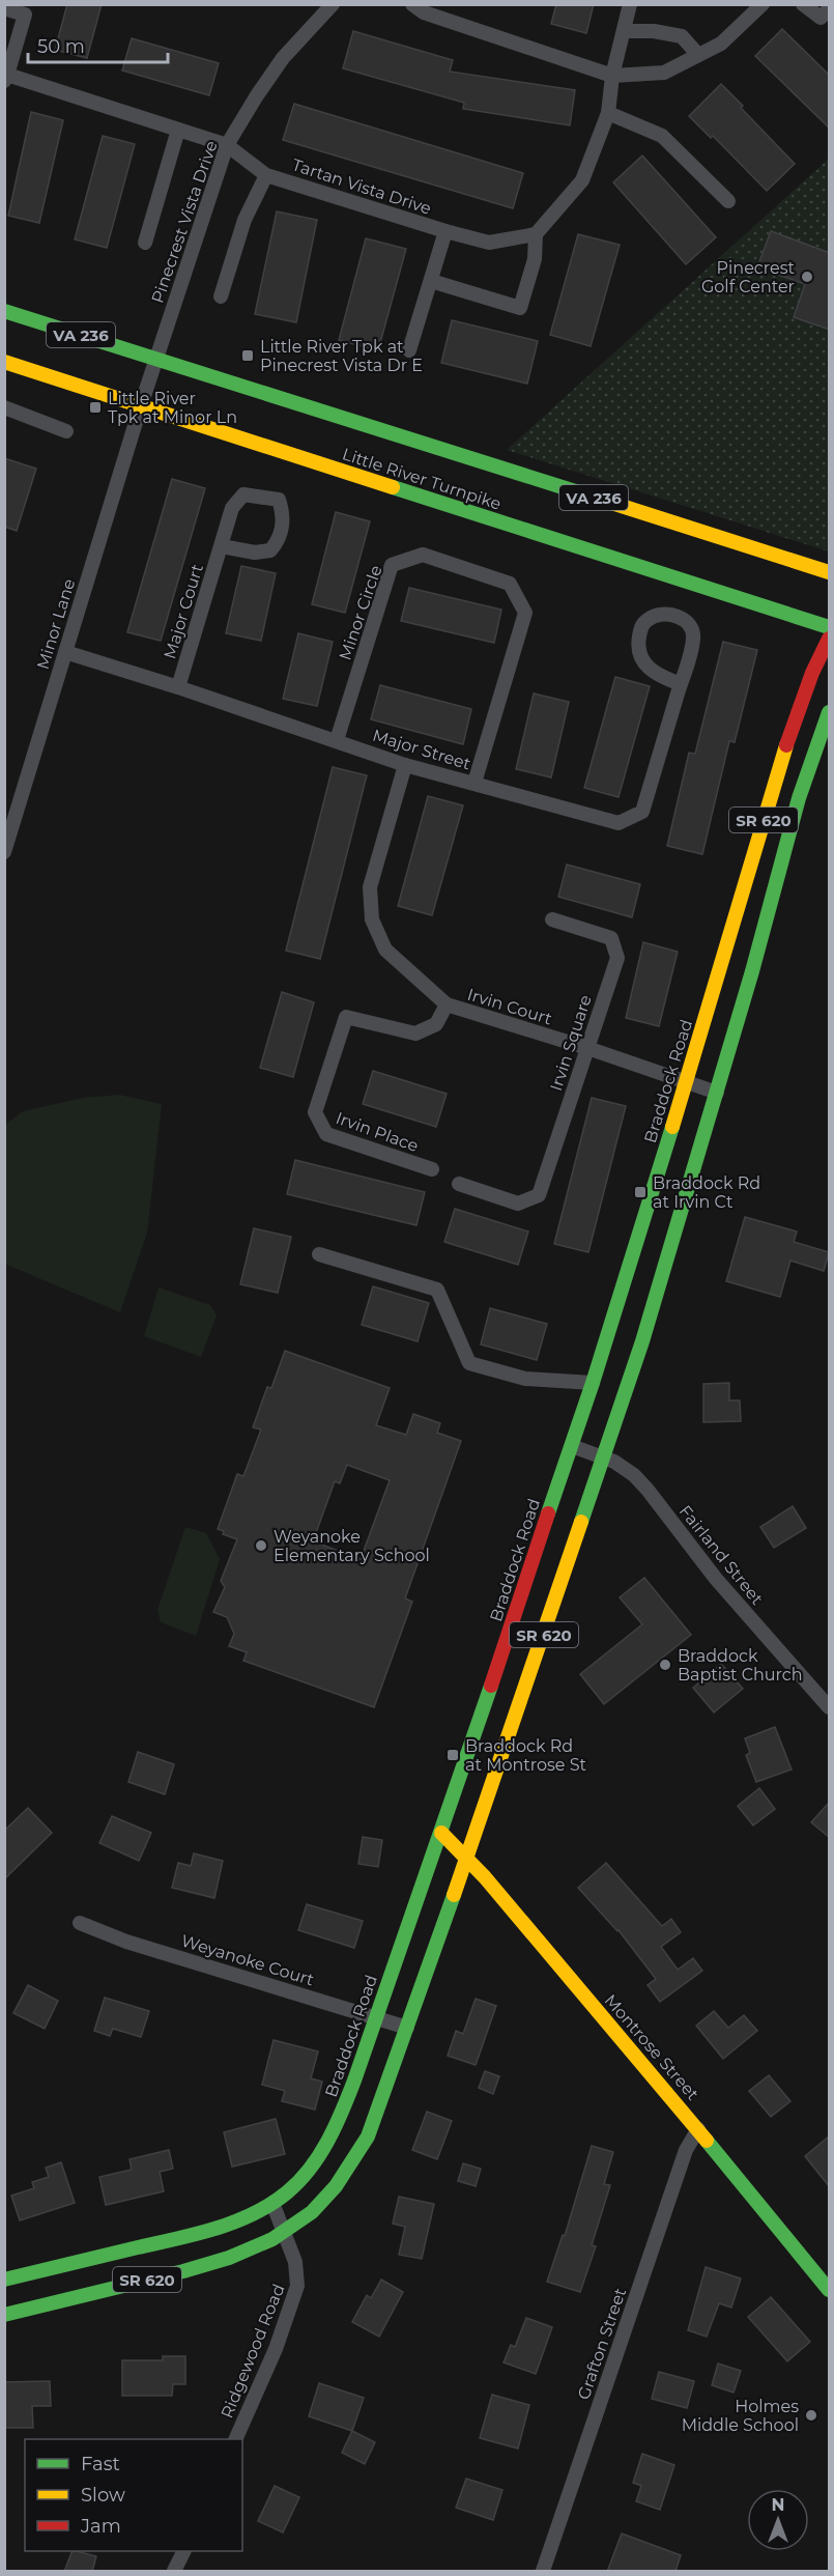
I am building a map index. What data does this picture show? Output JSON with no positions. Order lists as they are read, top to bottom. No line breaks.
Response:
{"streets":{"main road":["VA 236","Little River Turnpike","SR 620","Braddock Road","Montrose Street"],"street":["Tartan Vista Drive","Pinecrest Vista Drive","Major Court","Minor Circle","Minor Lane","Major Street","Irvin Court","Irvin Square","Irvin Place","Fairland Street","Weyanoke Court","Grafton Street","Ridgewood Road"]},"crossings":[["Tartan Vista Drive","Pinecrest Vista Drive"],["Pinecrest Vista Drive","Little River Turnpike"],["Pinecrest Vista Drive","Minor Lane"],["Little River Turnpike","Minor Lane"],["Major Court","Major Street"],["Minor Circle","Major Street"],["Minor Lane","Major Street"],["Major Street","Irvin Court"],["SR 620","Irvin Court"],["SR 620","Fairland Street"],["SR 620","Weyanoke Court"],["SR 620","Montrose Street"],["SR 620","Ridgewood Road"],["Irvin Court","Irvin Square"],["Irvin Court","Braddock Road"],["Irvin Court","Irvin Place"],["Braddock Road","Fairland Street"],["Braddock Road","Weyanoke Court"],["Braddock Road","Montrose Street"],["Braddock Road","Ridgewood Road"],["Montrose Street","Grafton Street"]],"places":{"other":["Pinecrest Golf Center","Weyanoke Elementary School","Braddock Baptist Church","Holmes Middle School"],"transit":["Little River Tpk at Pinecrest Vista Dr E","Little River Tpk at Minor Ln","Braddock Rd at Irvin Ct","Braddock Rd at Montrose St"]},"legend":["Fast","Slow","Jam"],"scale_bar":"50 m","north":"top"}
